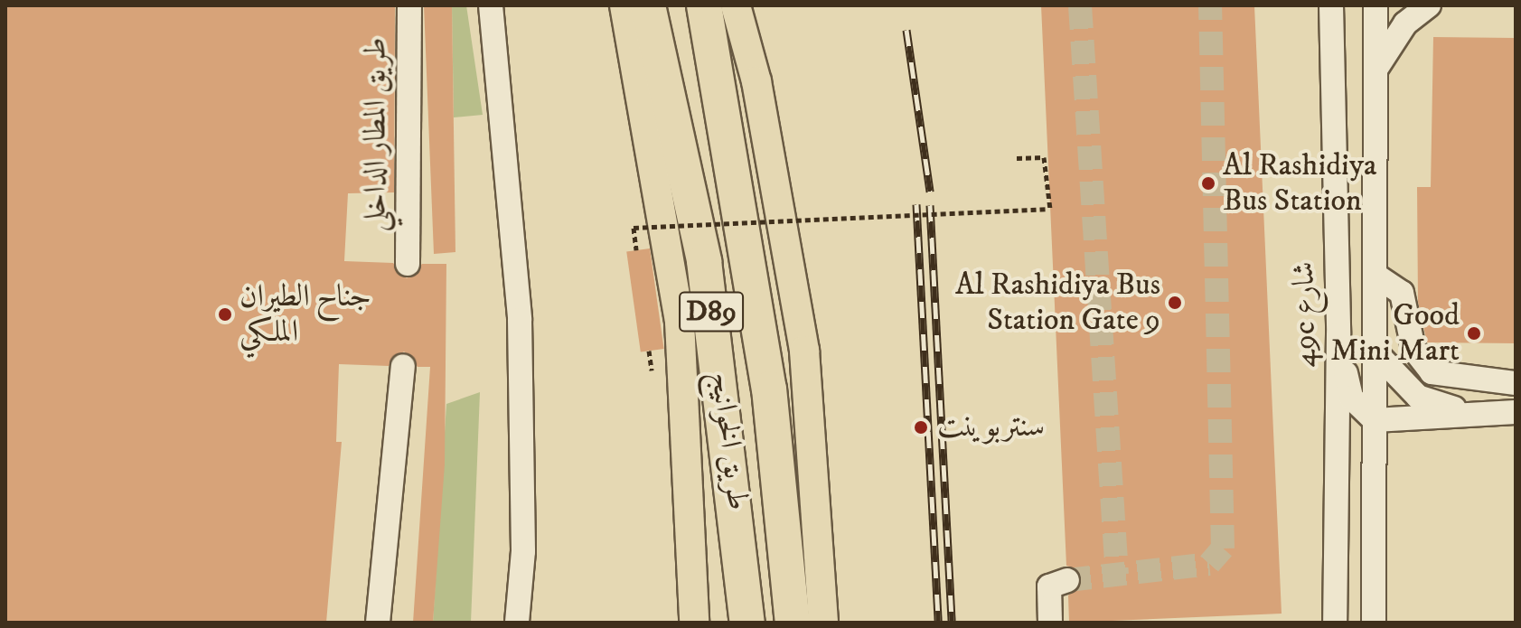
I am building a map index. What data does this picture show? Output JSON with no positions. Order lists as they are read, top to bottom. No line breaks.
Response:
{"streets":{"highway":["D89","طريق الخوانيج"],"street":["طريق المطار الداخلي","49c شارع"]},"places":["Al Rashidiya Bus Station","Al Rashidiya Bus Station Gate 9","جناح الطيران الملكي","Good Mini Mart","سنتربوينت"]}
